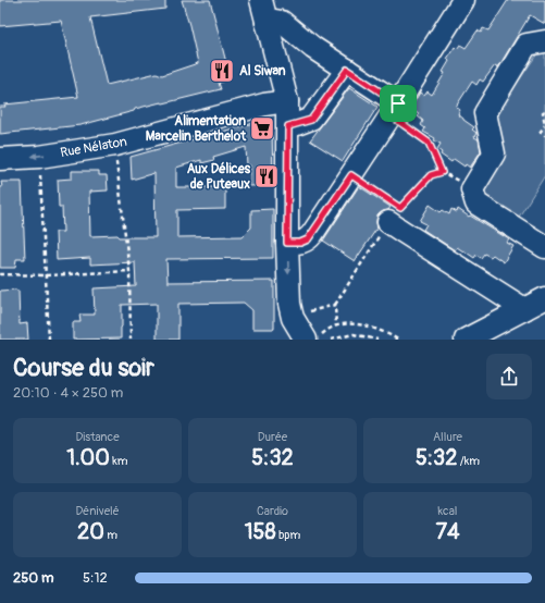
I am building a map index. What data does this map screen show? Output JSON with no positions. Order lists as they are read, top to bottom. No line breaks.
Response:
{"streets":{"street":["Rue Nélaton"]},"places":{"restaurant":["Al Siwan","Aux Délices de Puteaux"],"supermarket":["Alimentation Marcelin Berthelot"]},"page":{"heading":["Course du soir","20:10 · 4 × 250 m"],"stats":[["Distance","1.00 km"],["Durée","5:32"],["Allure","5:32 /km"],["Dénivelé","20 m"],["Cardio","158 bpm"],["kcal","74"]],"list":[{"name":"250 m","note":"5:12"}]}}
